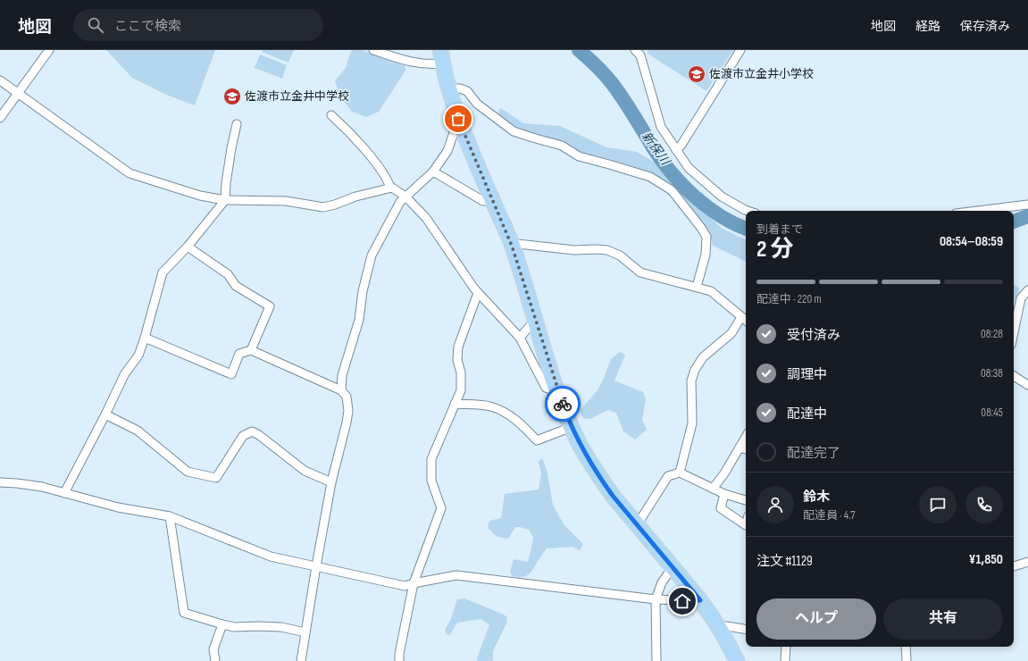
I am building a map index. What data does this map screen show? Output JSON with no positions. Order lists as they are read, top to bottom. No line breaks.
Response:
{"water":["新保川"],"places":{"school or university":["佐渡市立金井小学校","佐渡市立金井中学校"]},"page":{"header":"地図","search":"ここで検索","nav":["地図","経路","保存済み"],"heading":["2 分","到着まで","08:54–08:59"],"panel":["鈴木","配達員 · 4.7","注文 #1129","¥1,850"],"bar":"配達中 · 220 m","list":[["受付済み","08:28"],["調理中","08:38"],["配達中","08:45"],"配達完了"],"buttons":["ヘルプ","共有"]}}
